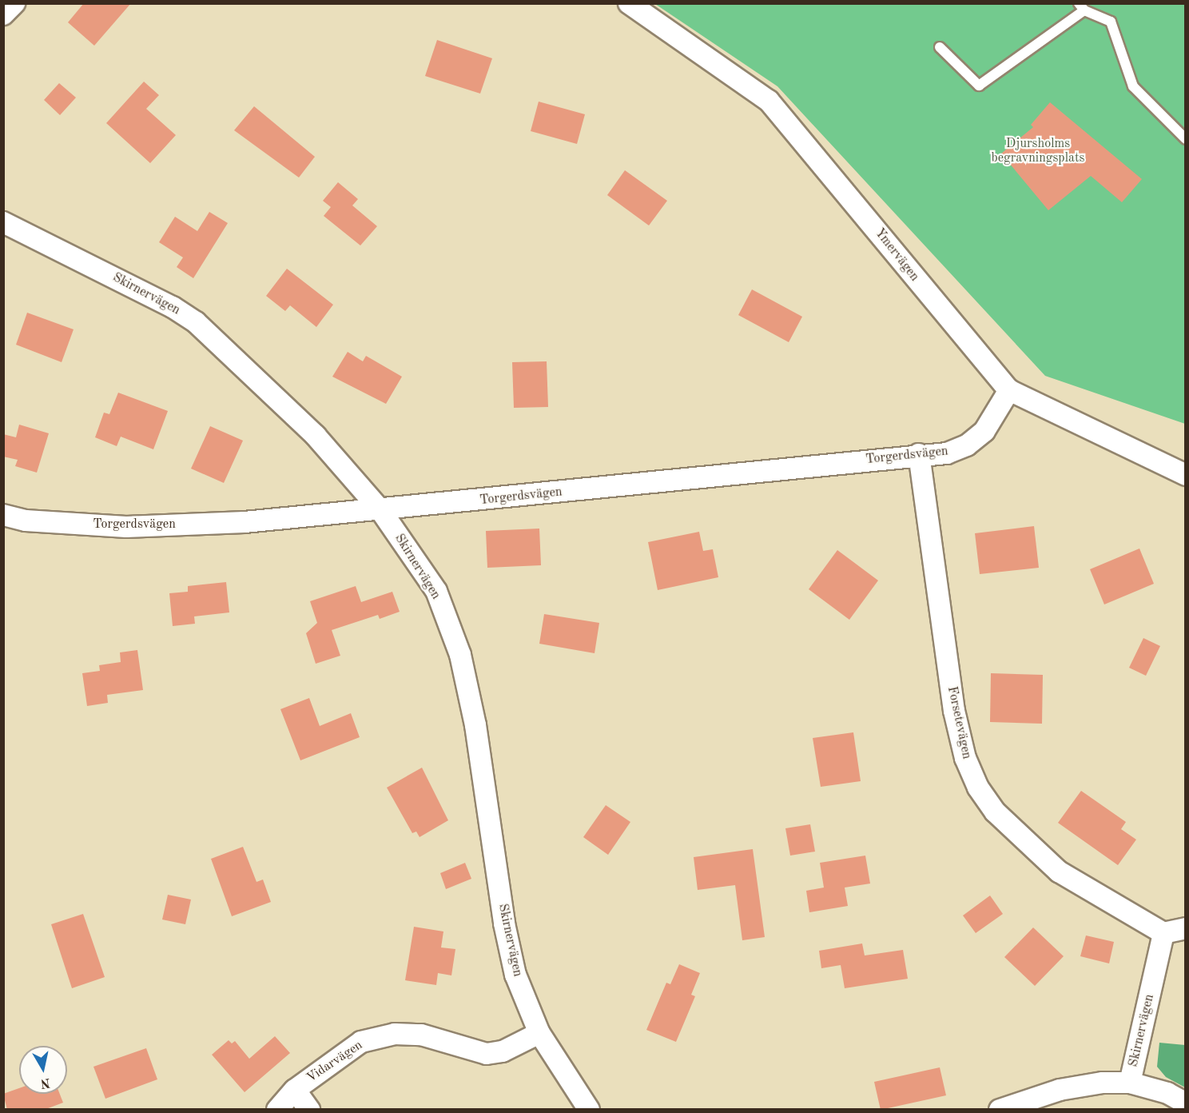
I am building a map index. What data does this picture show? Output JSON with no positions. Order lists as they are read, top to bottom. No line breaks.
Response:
{"streets":{"street":["Ymervägen","Skirnervägen","Torgerdsvägen","Forsetevägen","Vidarvägen"]},"crossings":[["Ymervägen","Torgerdsvägen"],["Skirnervägen","Torgerdsvägen"],["Skirnervägen","Forsetevägen"],["Skirnervägen","Vidarvägen"],["Torgerdsvägen","Forsetevägen"]],"parks":["Djursholms begravningsplats"],"north":"bottom"}
